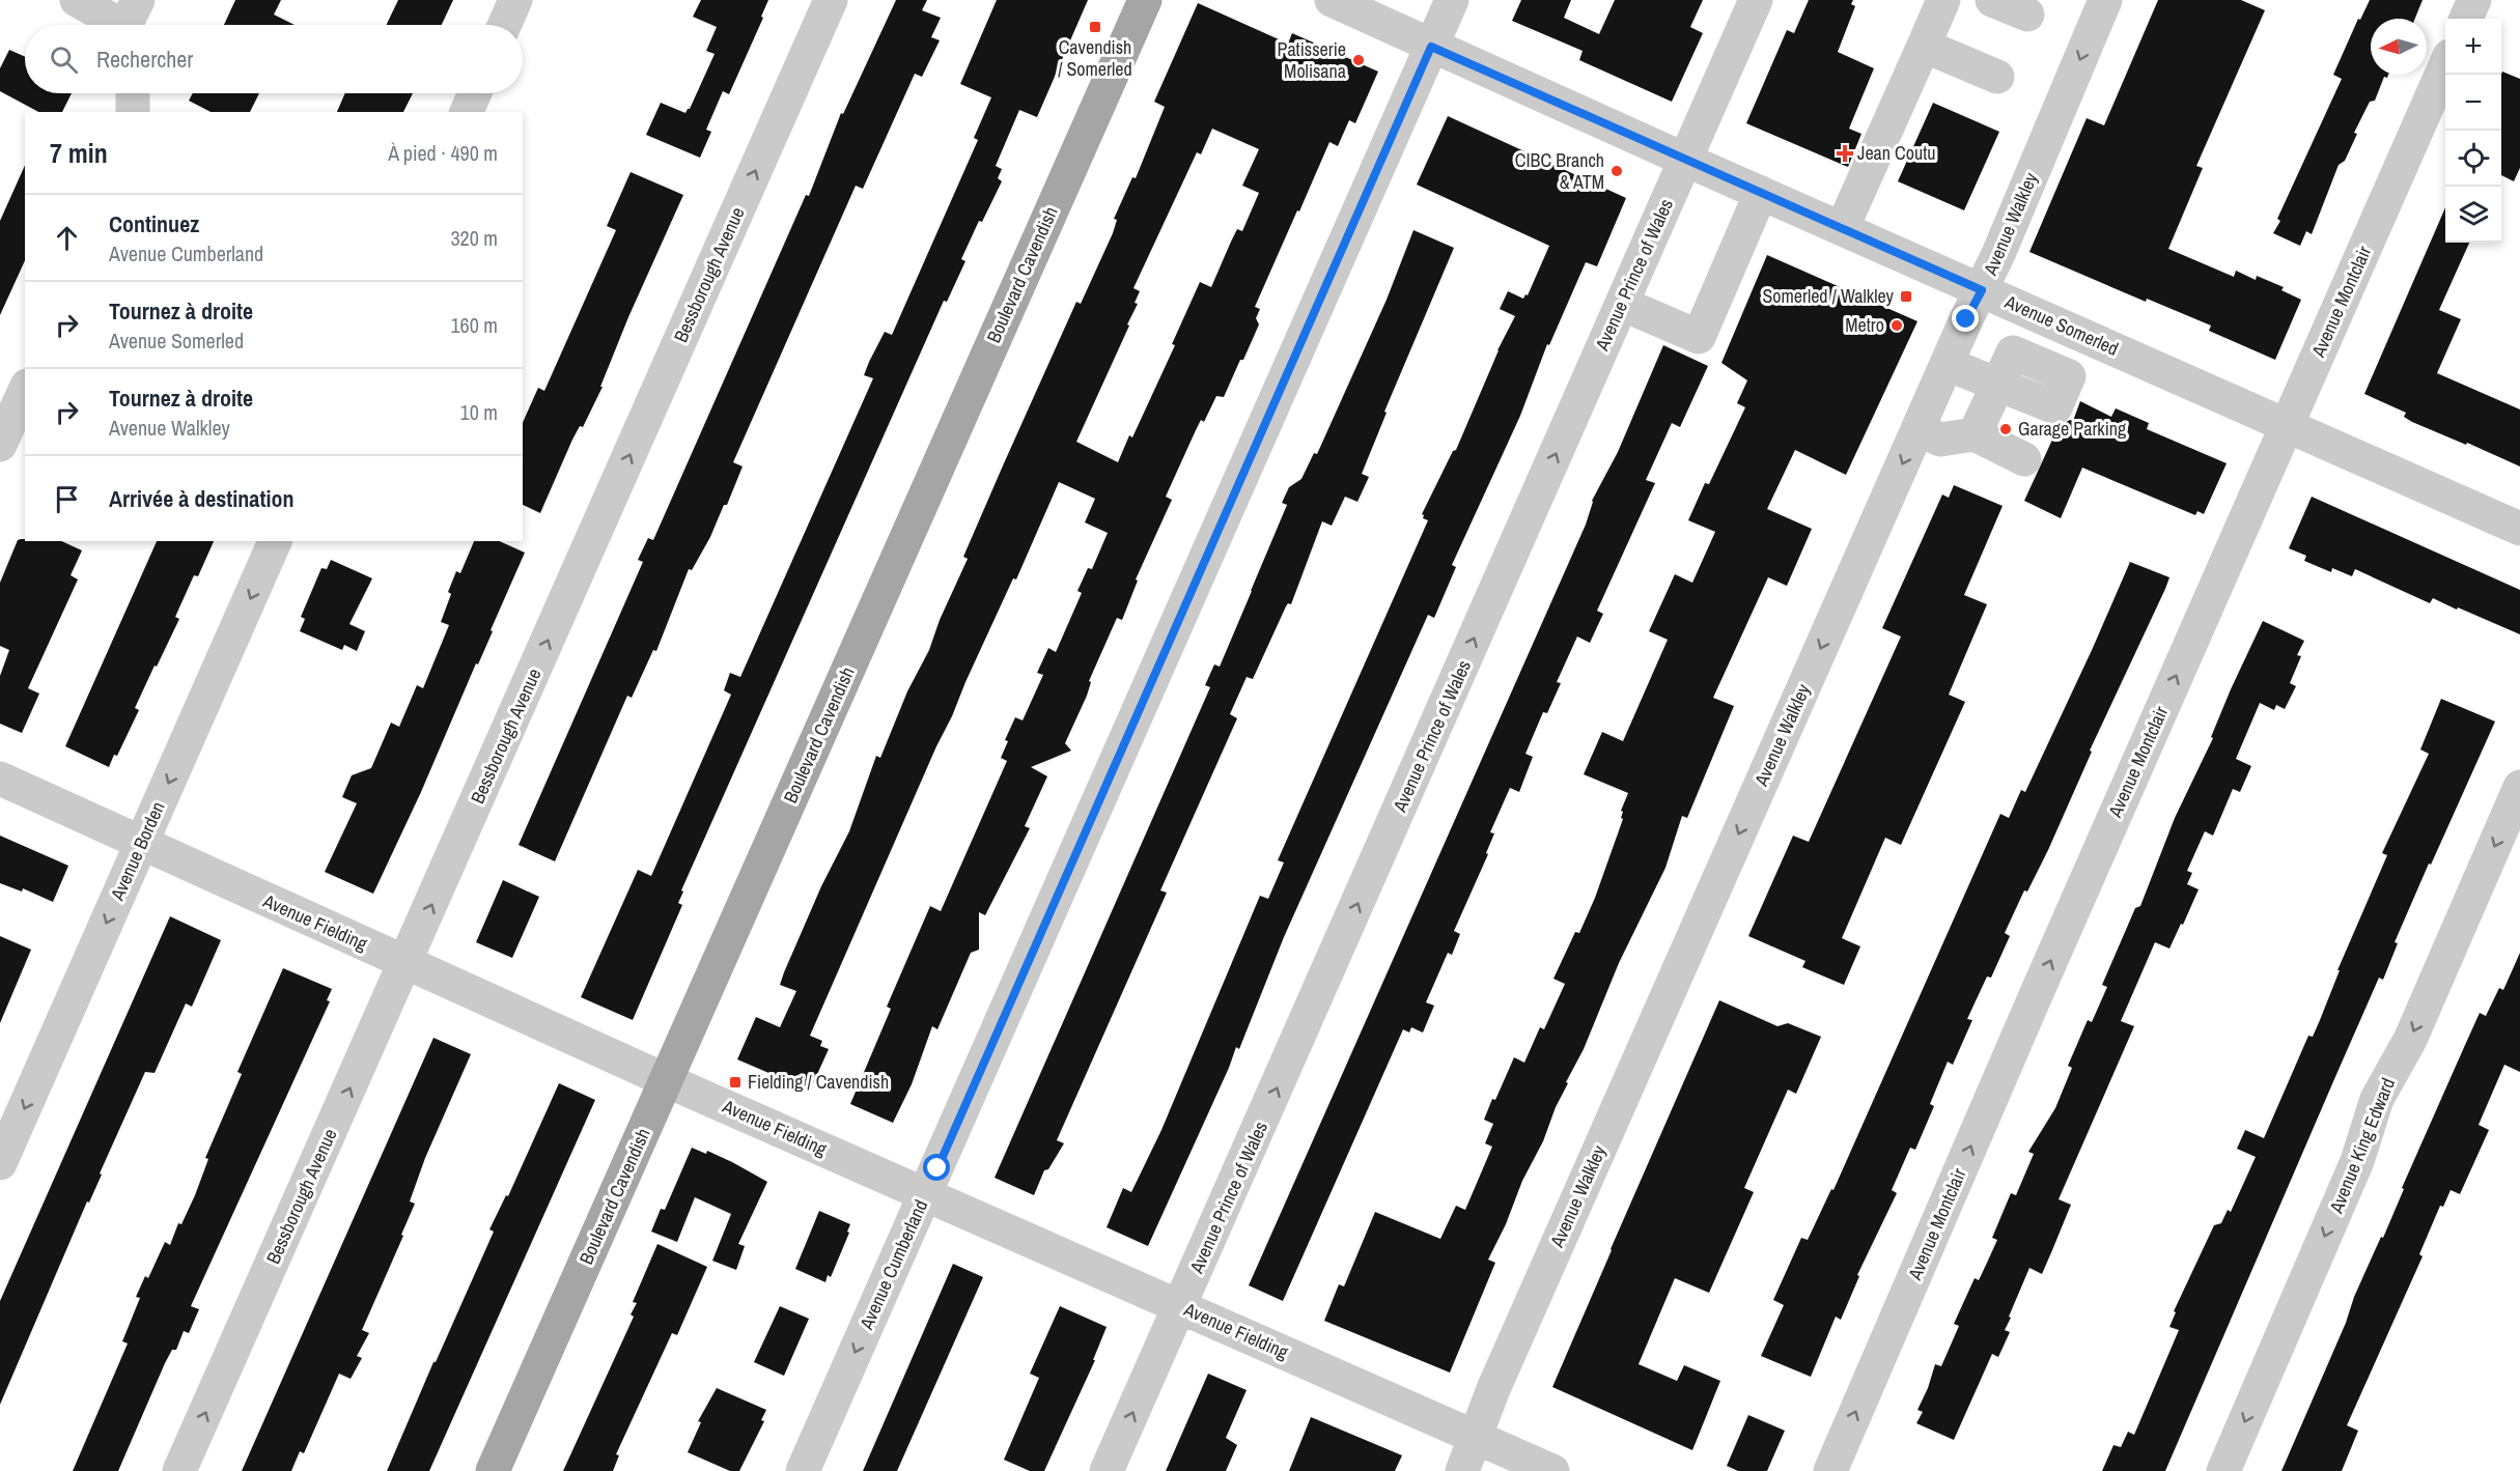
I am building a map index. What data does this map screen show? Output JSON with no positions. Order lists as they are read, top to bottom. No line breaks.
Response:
{"streets":{"main road":["Boulevard Cavendish"],"street":["Avenue Walkley","Bessborough Avenue","Avenue Prince of Wales","Avenue Montclair","Avenue Somerled","Avenue Borden","Avenue Fielding","Avenue King Edward","Avenue Cumberland"]},"crossings":[["Avenue Walkley","Avenue Somerled"],["Avenue Walkley","Avenue Fielding"],["Bessborough Avenue","Avenue Fielding"],["Boulevard Cavendish","Avenue Fielding"],["Avenue Prince of Wales","Avenue Somerled"],["Avenue Prince of Wales","Avenue Fielding"],["Avenue Montclair","Avenue Somerled"],["Avenue Somerled","Avenue Cumberland"],["Avenue Borden","Avenue Fielding"],["Avenue Fielding","Avenue Cumberland"]],"one_way":["Avenue Walkley","Bessborough Avenue","Avenue Prince of Wales","Avenue Montclair","Avenue Borden","Avenue King Edward"],"places":{"transit":["Cavendish / Somerled","Somerled / Walkley","Fielding / Cavendish"],"other":["Patisserie Molisana","CIBC Branch & ATM","Metro","Garage Parking"],"health":["Jean Coutu"]},"north":"left","page":{"map_buttons":["+","−"],"search":"Rechercher","heading":["7 min","À pied · 490 m"],"list":[["Continuez","Avenue Cumberland","320 m"],["Tournez à droite","Avenue Somerled","160 m"],["Tournez à droite","Avenue Walkley","10 m"],"Arrivée à destination"]}}
